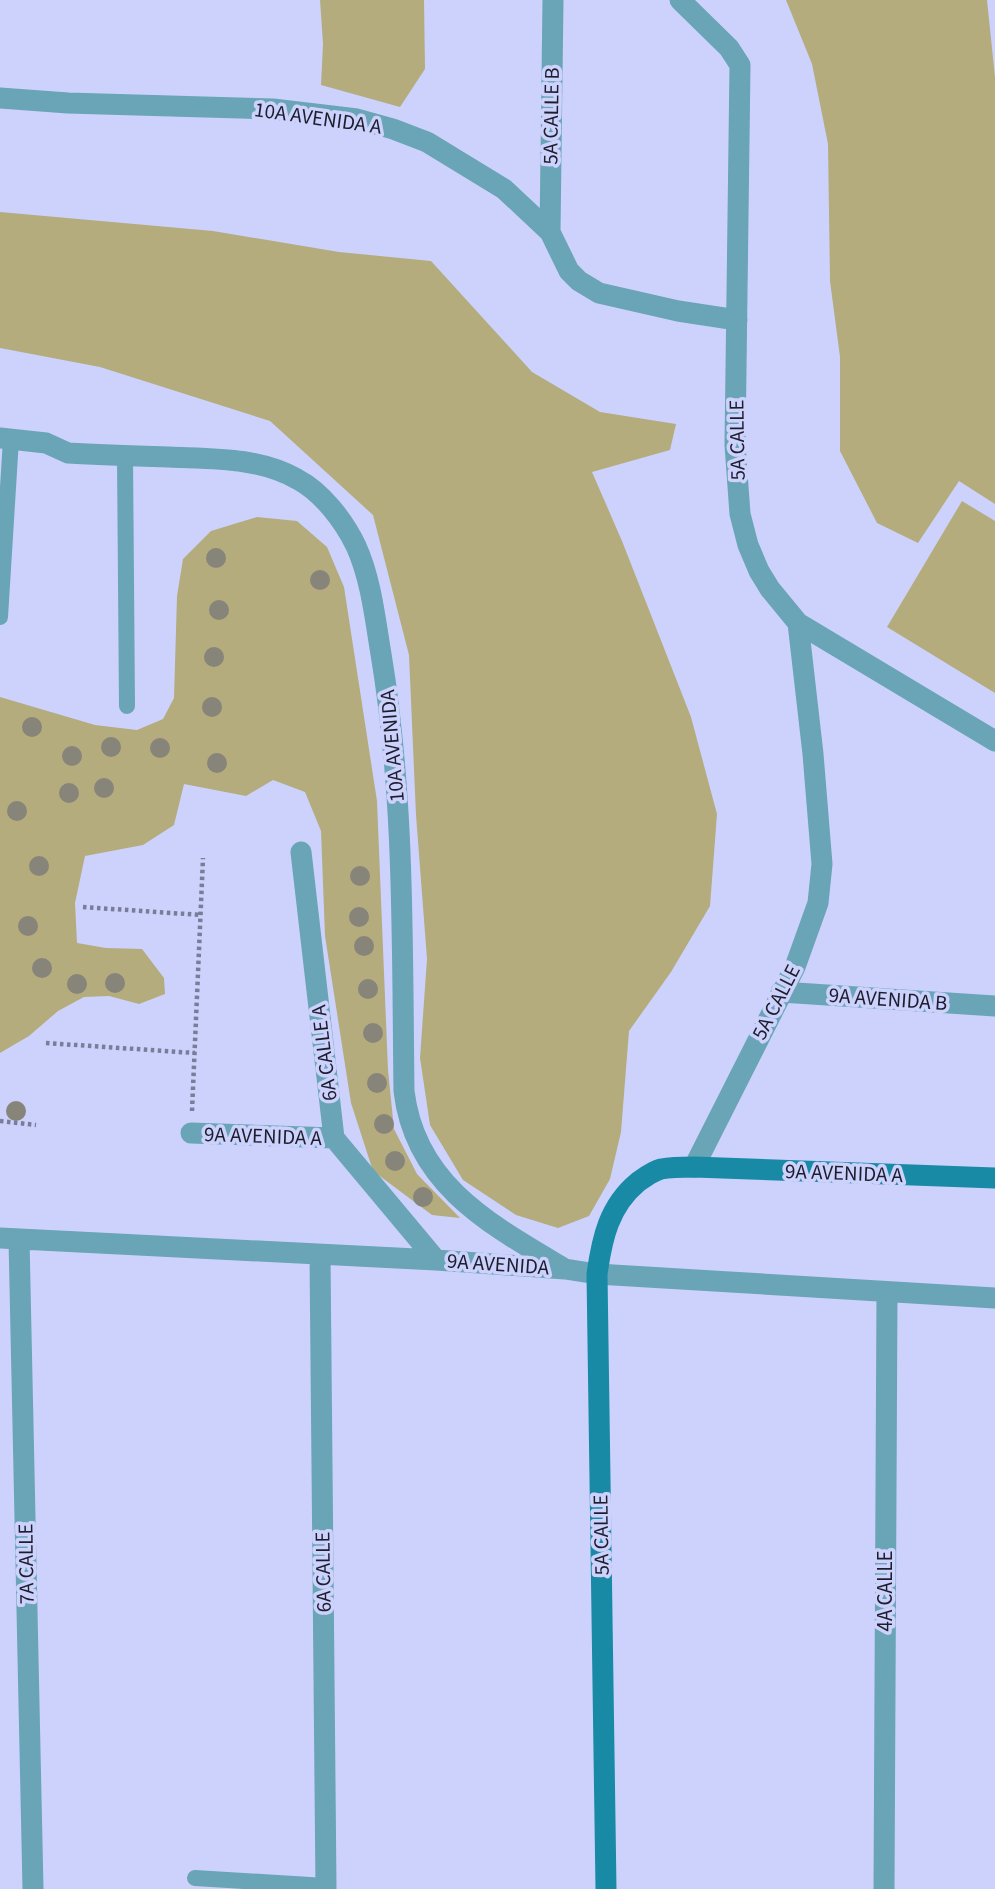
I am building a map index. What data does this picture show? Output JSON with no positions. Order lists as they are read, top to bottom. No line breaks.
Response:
{"streets":{"street":["5A CALLE B","10A AVENIDA A","5A CALLE","10A AVENIDA","9A AVENIDA B","6A CALLE A","9A AVENIDA A","9A AVENIDA","7A CALLE","6A CALLE","4A CALLE"]},"crossings":[["5A CALLE B","10A AVENIDA A"],["10A AVENIDA A","5A CALLE"],["5A CALLE","9A AVENIDA B"],["5A CALLE","9A AVENIDA A"],["5A CALLE","9A AVENIDA"],["10A AVENIDA","9A AVENIDA"],["6A CALLE A","9A AVENIDA A"],["9A AVENIDA","7A CALLE"],["9A AVENIDA","6A CALLE"],["9A AVENIDA","4A CALLE"]]}
